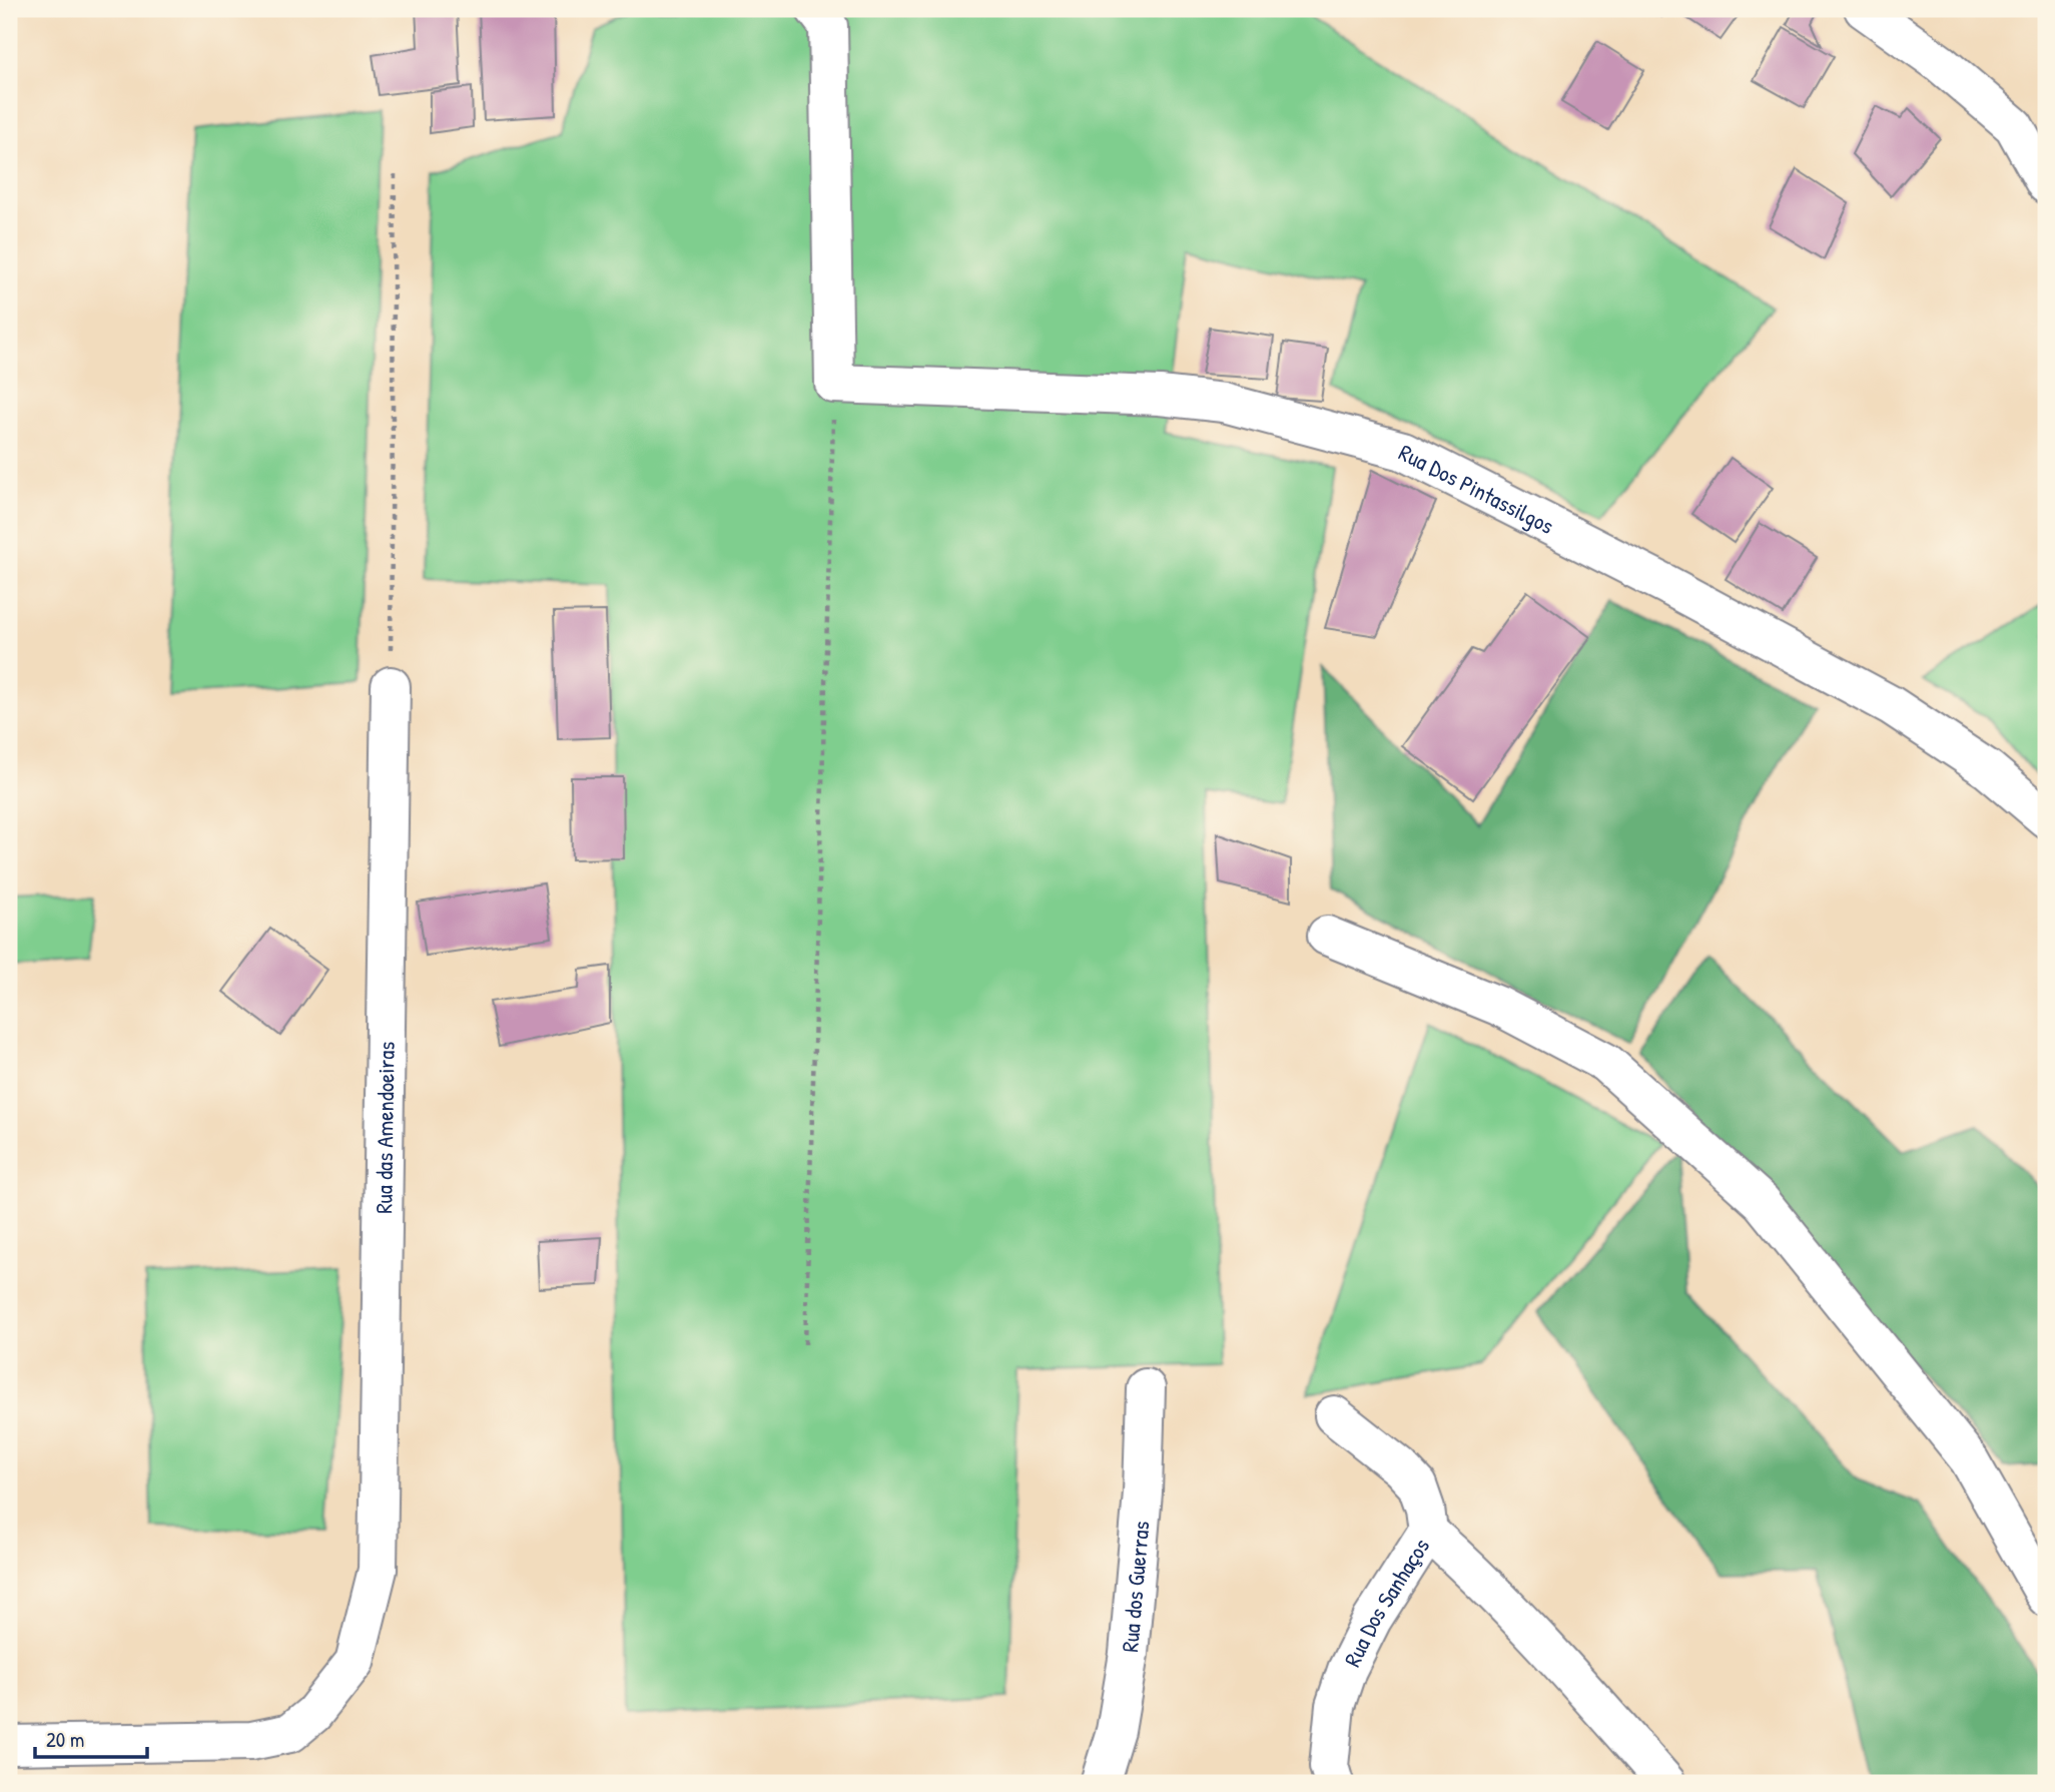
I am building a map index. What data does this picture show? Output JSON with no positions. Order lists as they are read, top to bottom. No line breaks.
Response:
{"streets":{"street":["Rua Dos Pintassilgos","Rua das Amendoeiras","Rua dos Guerras","Rua Dos Sanhaços"]},"scale_bar":"20 m"}
